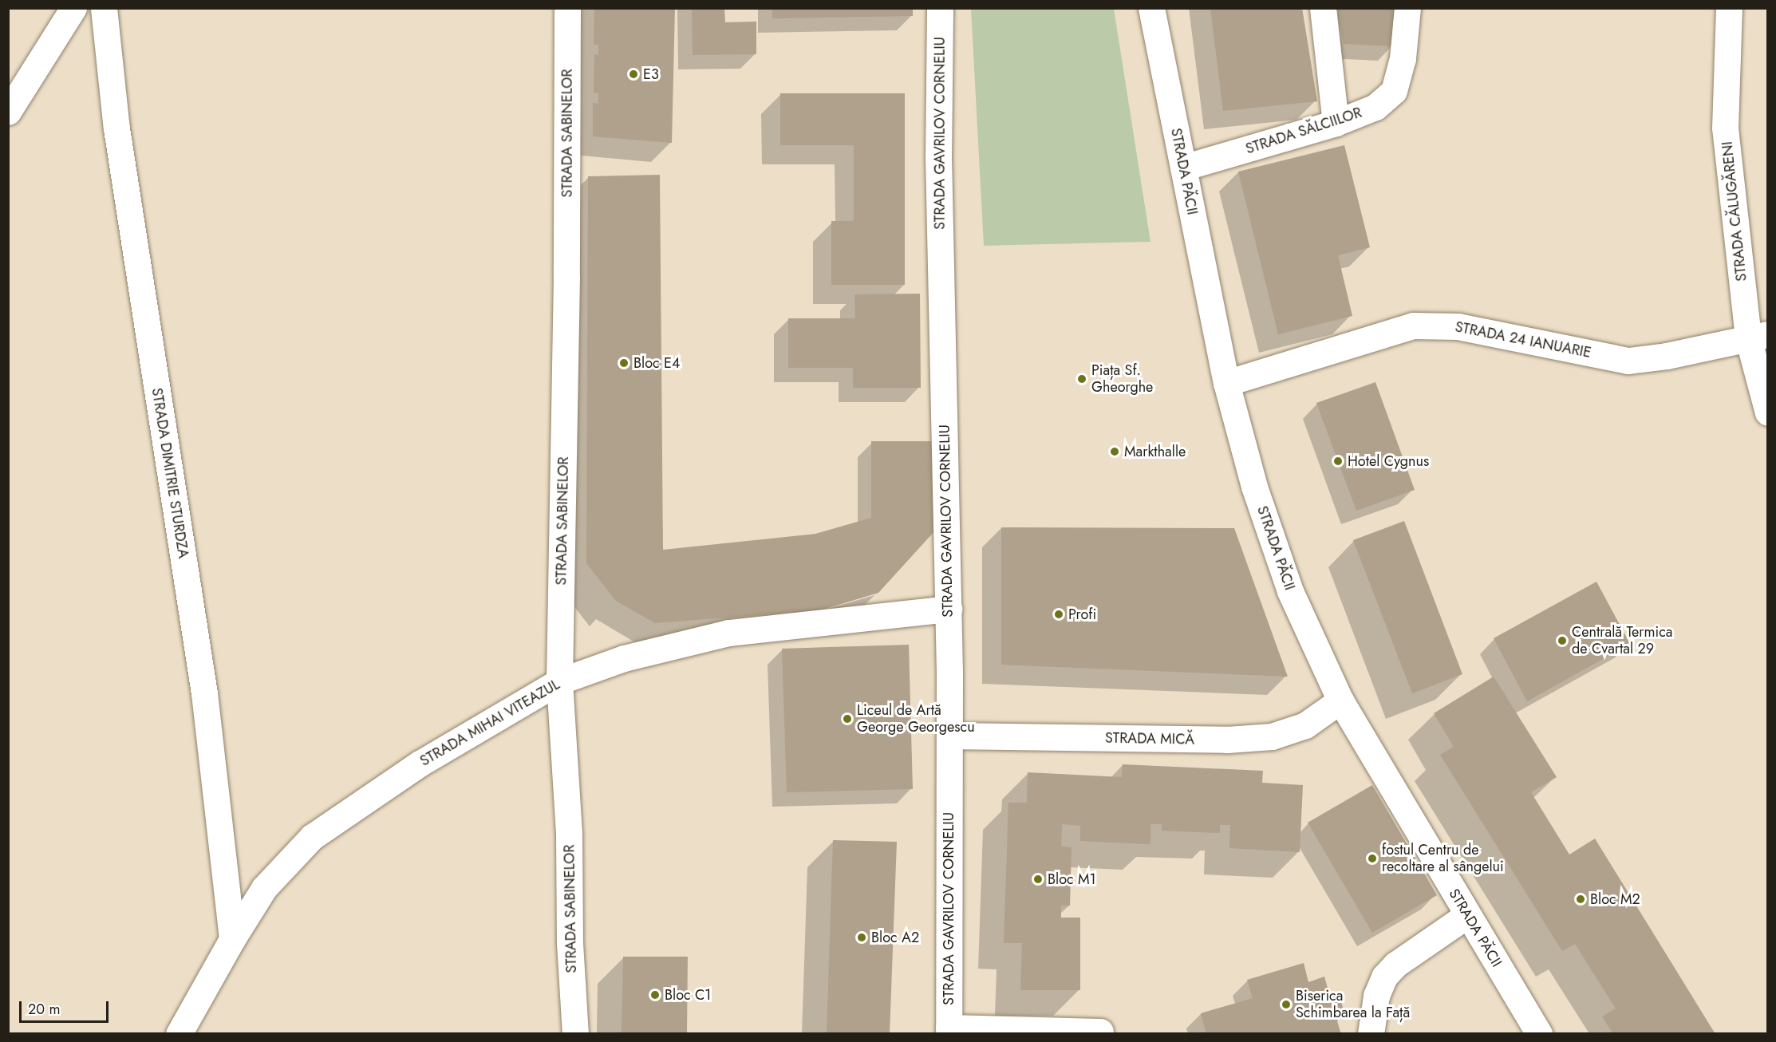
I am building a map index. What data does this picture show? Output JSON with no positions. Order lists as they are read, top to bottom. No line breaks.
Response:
{"streets":{"street":["STRADA SĂLCIILOR","STRADA SABINELOR","STRADA GAVRILOV CORNELIU","STRADA PĂCII","STRADA CĂLUGĂRENI","STRADA 24 IANUARIE","STRADA DIMITRIE STURDZA","STRADA MIHAI VITEAZUL","STRADA MICĂ"]},"crossings":[["STRADA SĂLCIILOR","STRADA PĂCII"],["STRADA SABINELOR","STRADA MIHAI VITEAZUL"],["STRADA GAVRILOV CORNELIU","STRADA MIHAI VITEAZUL"],["STRADA GAVRILOV CORNELIU","STRADA MICĂ"],["STRADA PĂCII","STRADA 24 IANUARIE"],["STRADA PĂCII","STRADA MICĂ"],["STRADA CĂLUGĂRENI","STRADA 24 IANUARIE"],["STRADA DIMITRIE STURDZA","STRADA MIHAI VITEAZUL"]],"places":["E3","Bloc E4","Piața Sf. Gheorghe","Markthalle","Hotel Cygnus","Profi","Centrală Termica de Cvartal 29","Liceul de Artă George Georgescu","fostul Centru de recoltare al sângelui","Bloc M1","Bloc M2","Bloc A2","Bloc C1","Biserica Schimbarea la Față"],"scale_bar":"20 m"}
